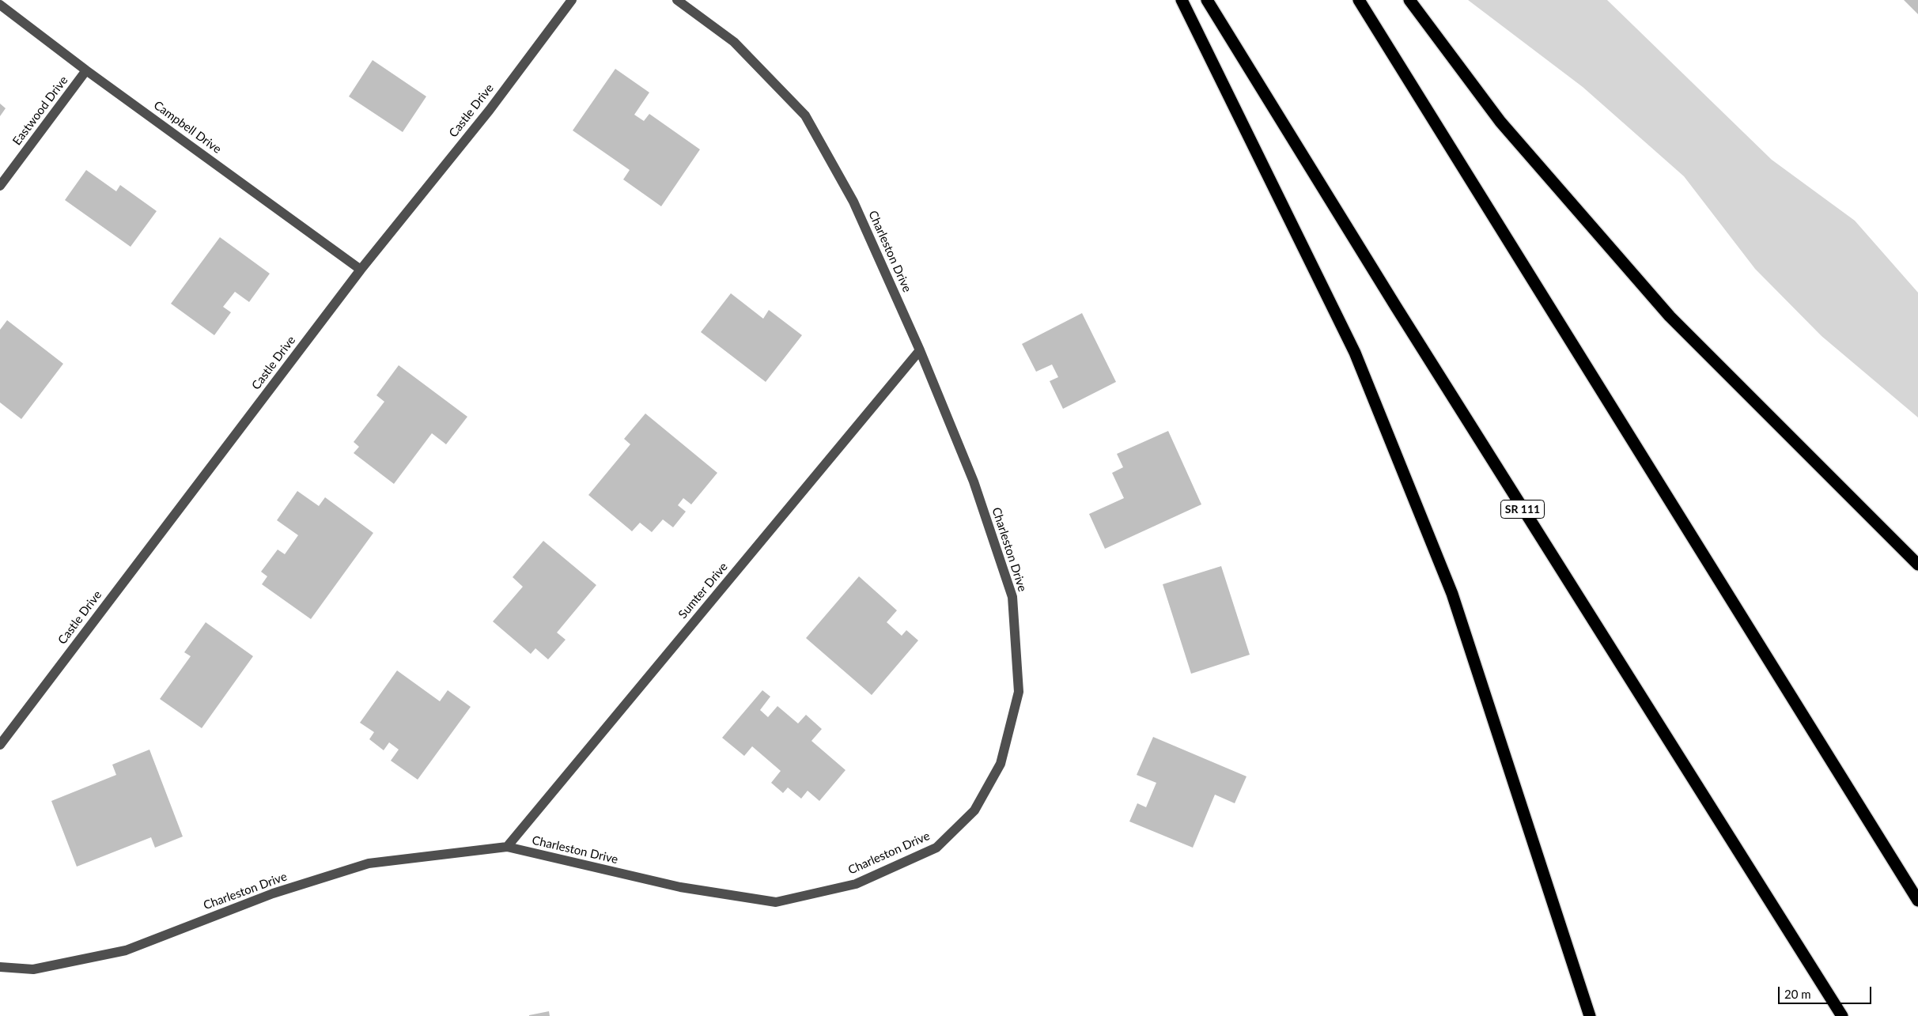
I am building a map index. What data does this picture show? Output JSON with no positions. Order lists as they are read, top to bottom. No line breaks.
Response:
{"streets":{"highway":["SR 111"],"street":["Eastwood Drive","Castle Drive","Campbell Drive","Charleston Drive","Sumter Drive"]},"crossings":[["Eastwood Drive","Campbell Drive"],["Castle Drive","Campbell Drive"],["Charleston Drive","Sumter Drive"]],"scale_bar":"20 m"}
